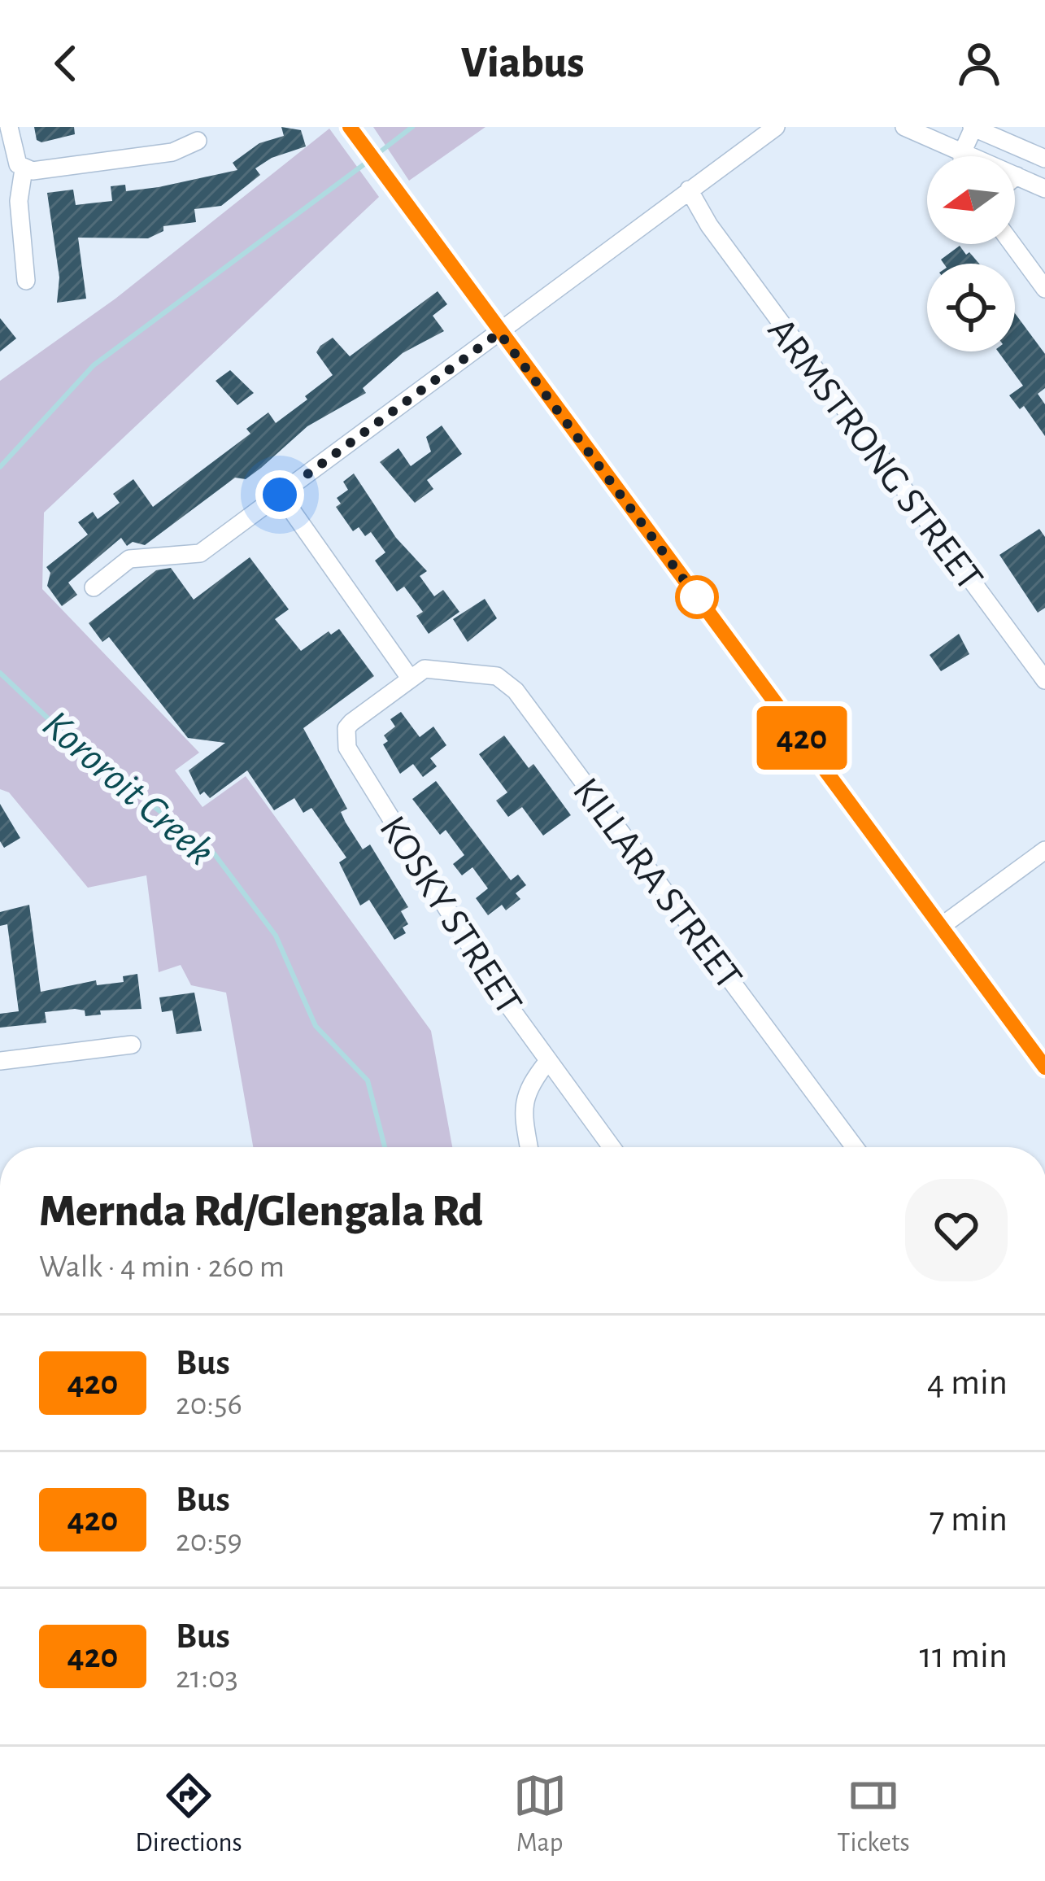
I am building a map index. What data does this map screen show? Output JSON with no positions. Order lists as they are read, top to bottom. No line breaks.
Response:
{"streets":{"street":["ARMSTRONG STREET","KILLARA STREET","KOSKY STREET"]},"crossings":[["KILLARA STREET","KOSKY STREET"]],"water":["Kororoit Creek"],"lines":["bus line 420"],"north":"left","page":{"header":"Viabus","on_map":"420","heading":["Mernda Rd/Glengala Rd","Walk · 4 min · 260 m"],"list":[{"mark":"420","name":"Bus","note":"20:56","value":"4 min"},{"mark":"420","name":"Bus","note":"20:59","value":"7 min"},{"mark":"420","name":"Bus","note":"21:03","value":"11 min"}],"tabs":["Directions","Map","Tickets"]}}
